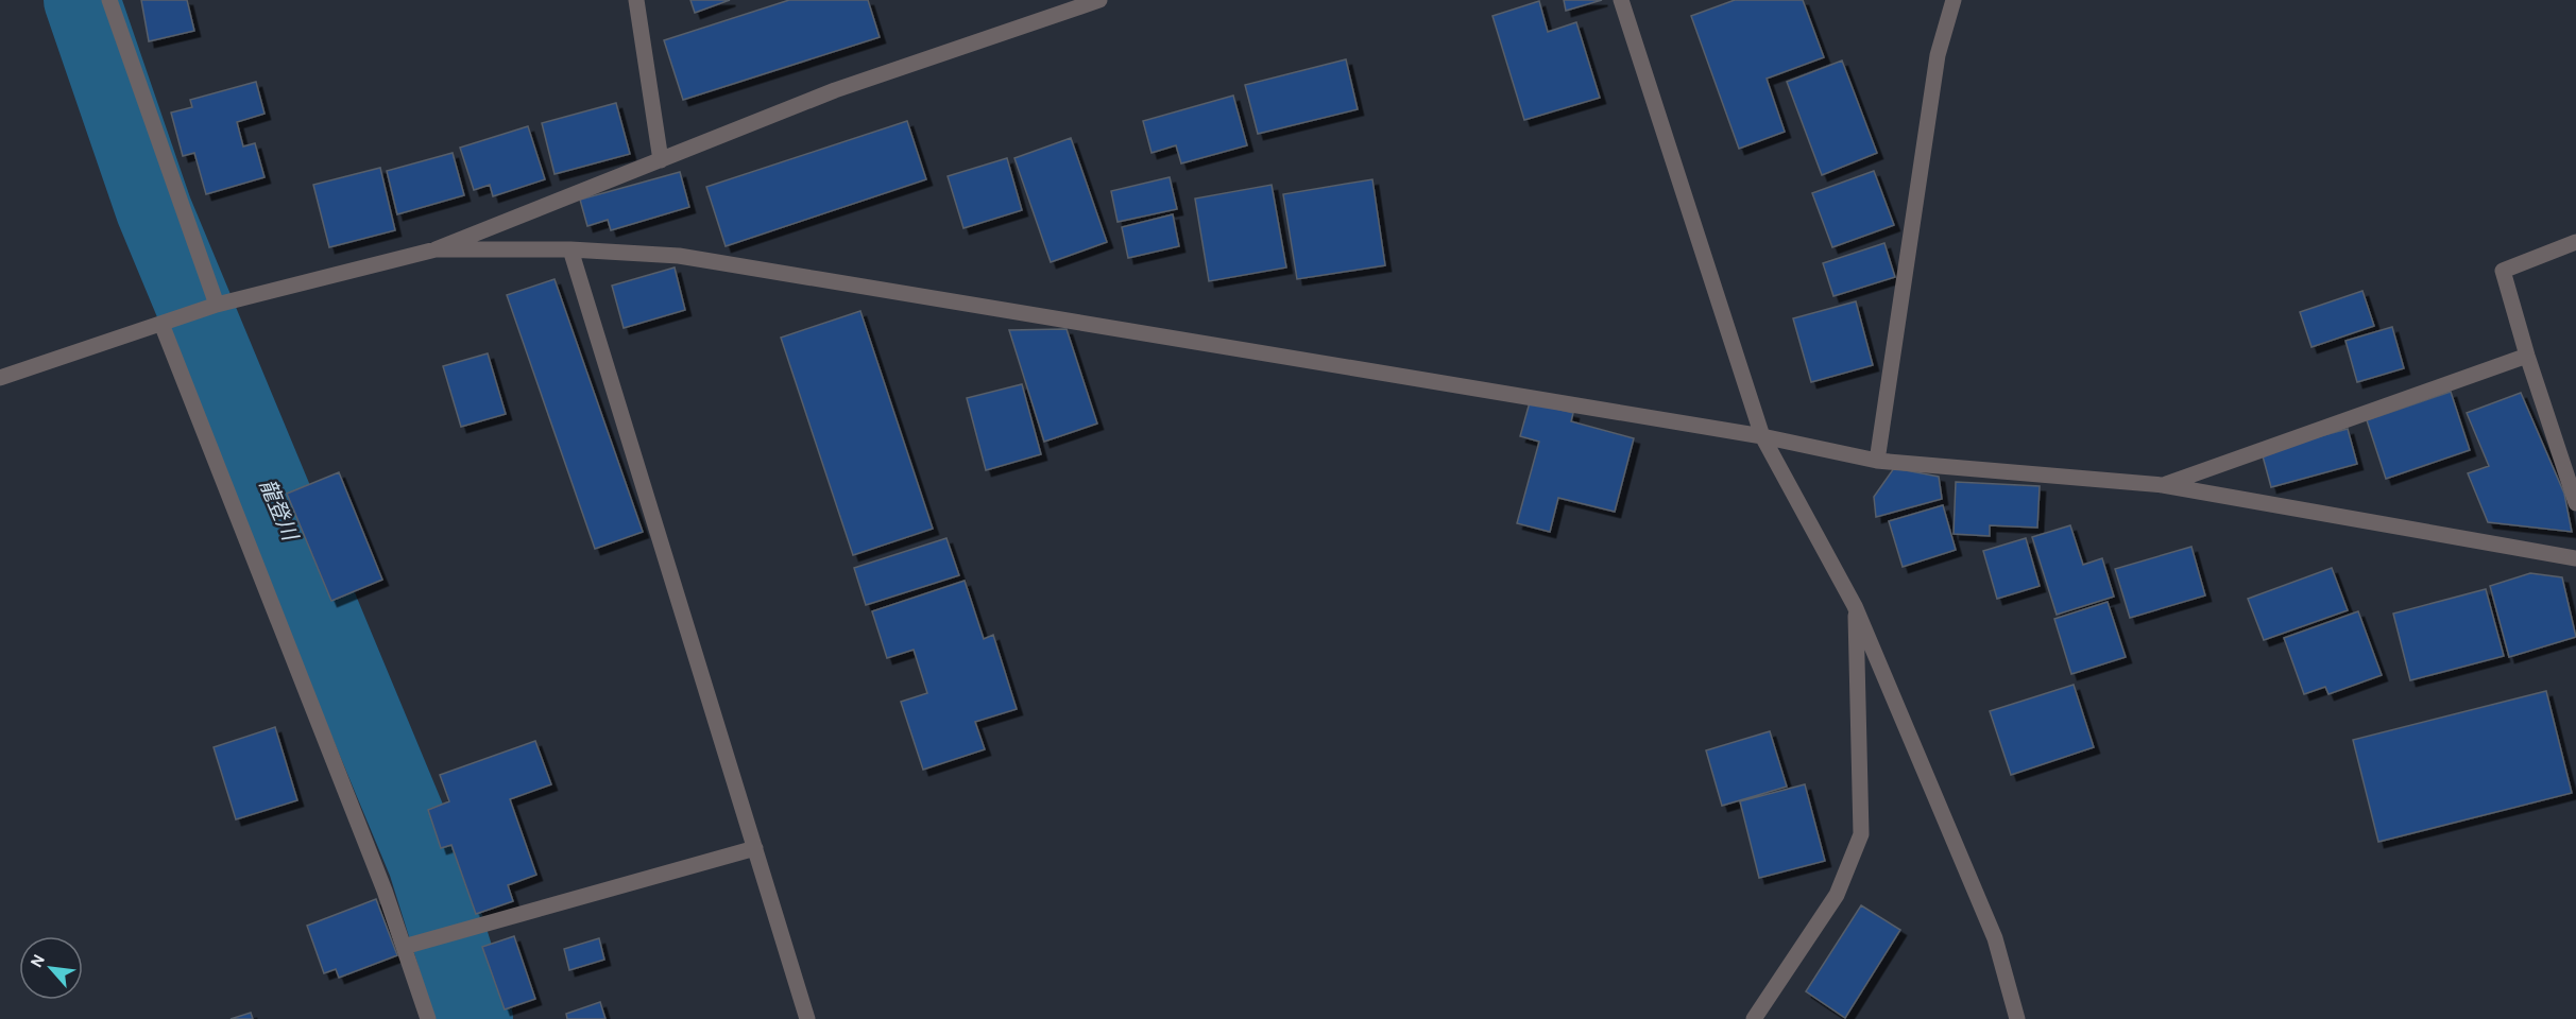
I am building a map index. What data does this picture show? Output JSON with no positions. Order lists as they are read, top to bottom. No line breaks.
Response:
{"water":["龍登川"],"north":"top left"}
